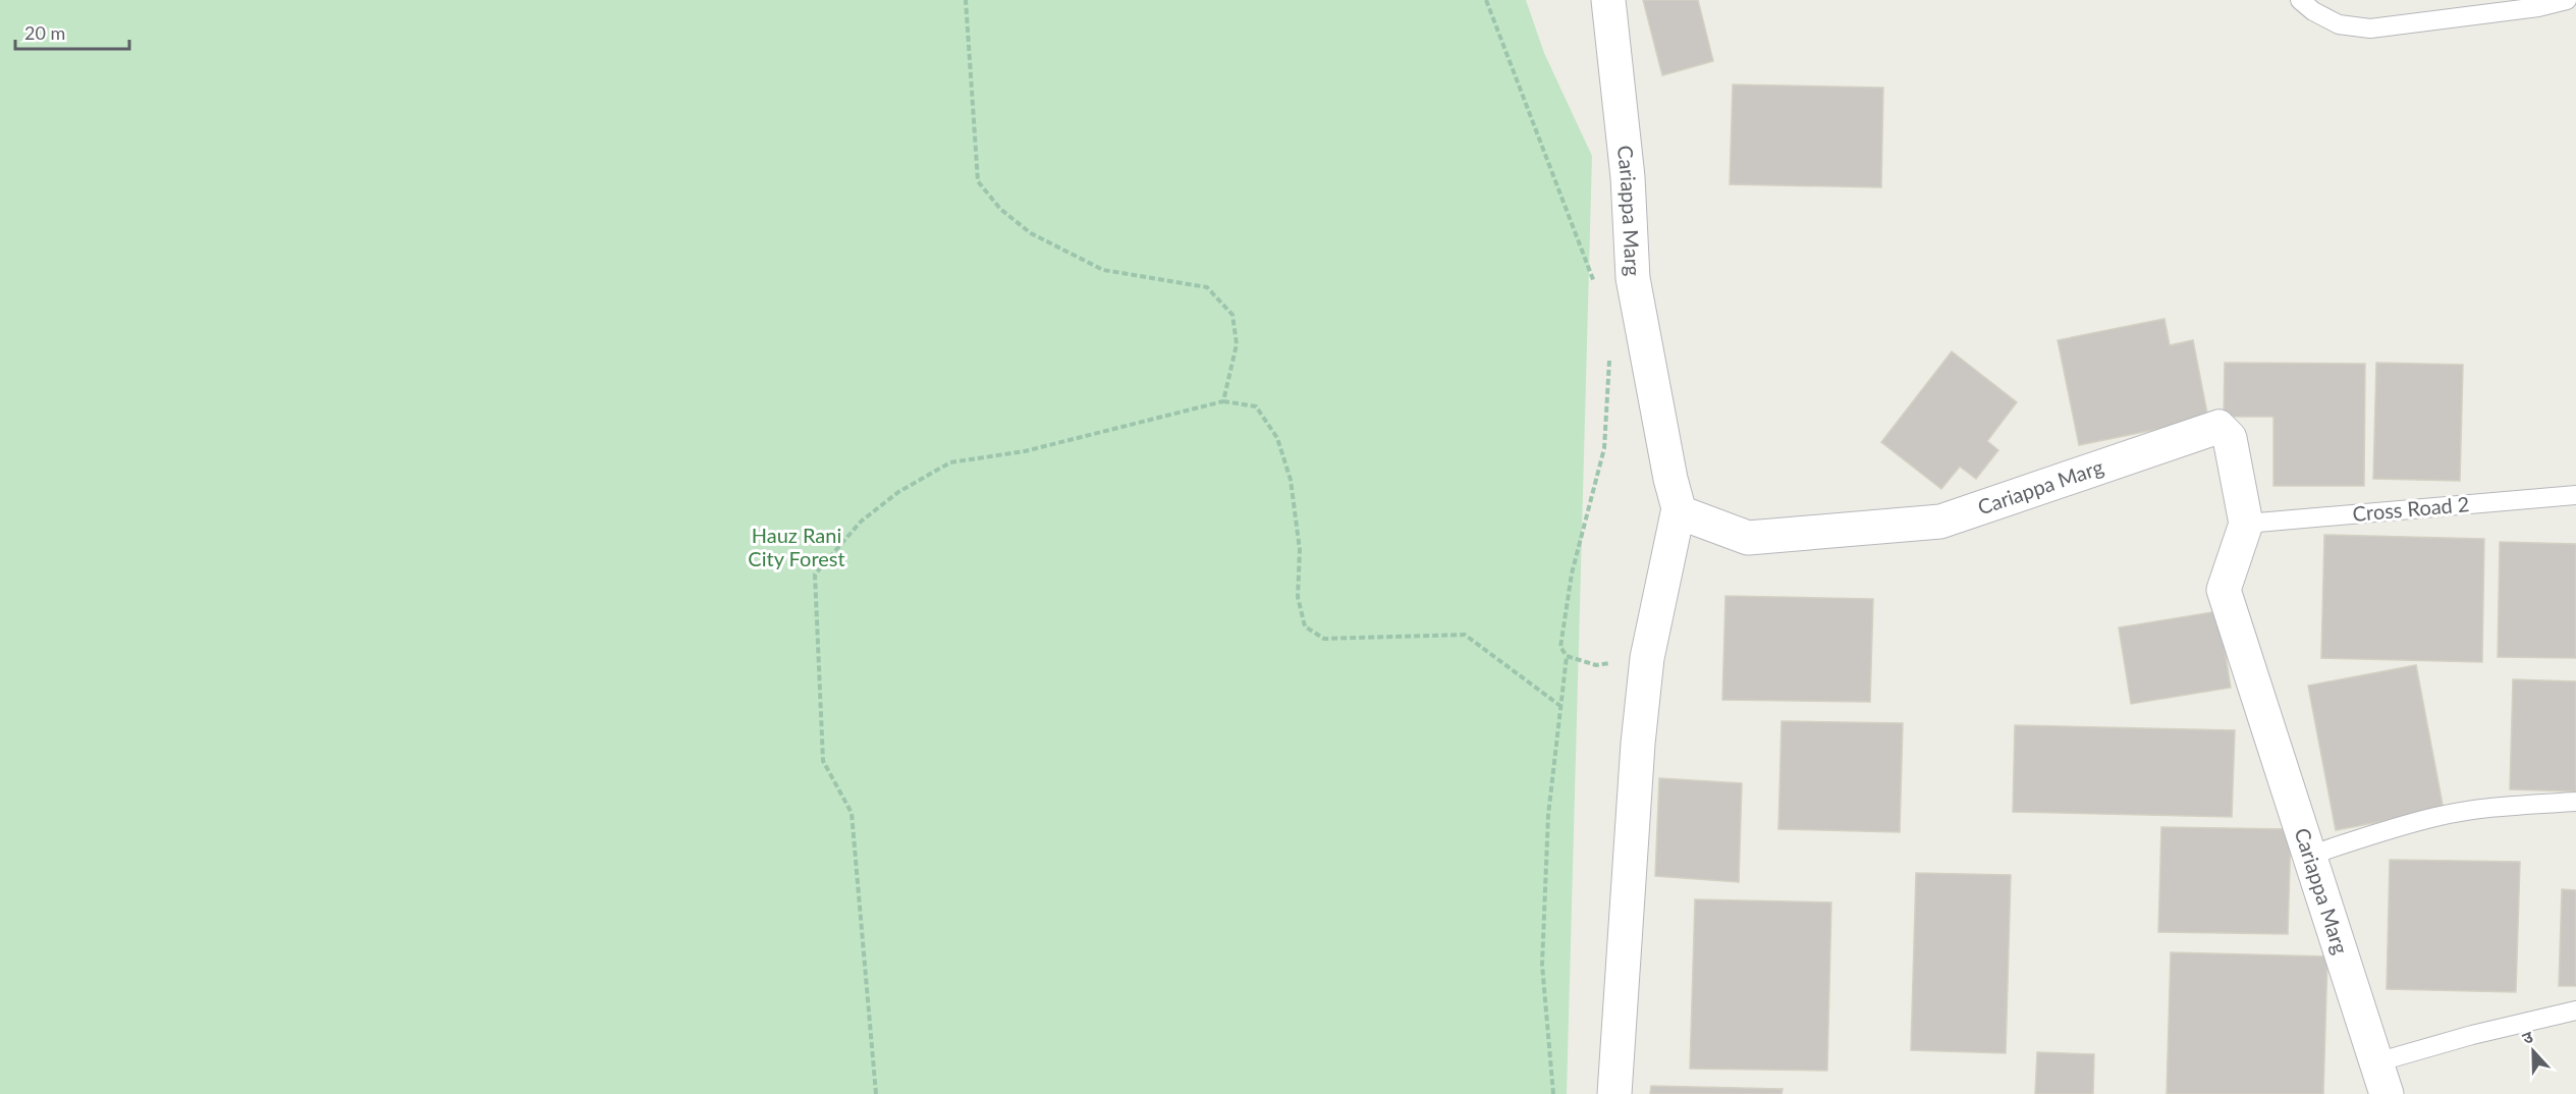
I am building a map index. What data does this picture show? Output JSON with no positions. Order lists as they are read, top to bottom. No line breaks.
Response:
{"streets":{"street":["Cariappa Marg"],"lane":["Cross Road 2"]},"crossings":[["Cariappa Marg","Cross Road 2"]],"parks":["Hauz Rani City Forest"],"scale_bar":"20 m","north":"top"}
